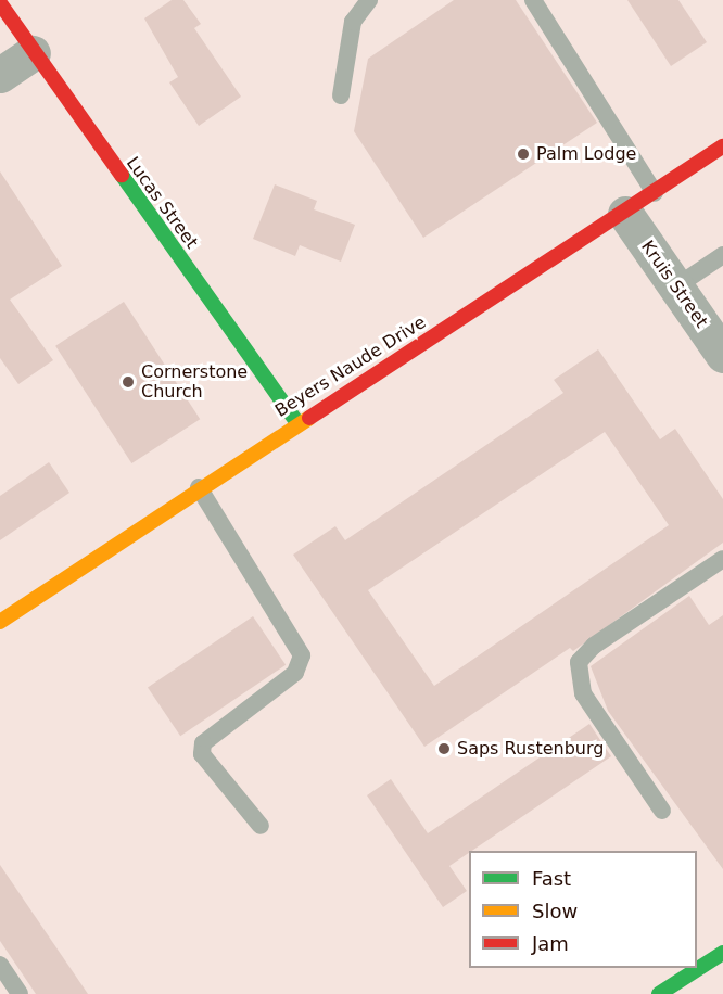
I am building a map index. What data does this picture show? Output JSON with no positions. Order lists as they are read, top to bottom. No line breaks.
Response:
{"streets":{"street":["Lucas Street","Kruis Street","Beyers Naude Drive"]},"crossings":[["Lucas Street","Beyers Naude Drive"],["Kruis Street","Beyers Naude Drive"]],"places":["Palm Lodge","Cornerstone Church","Saps Rustenburg"],"legend":["Fast","Slow","Jam"]}
